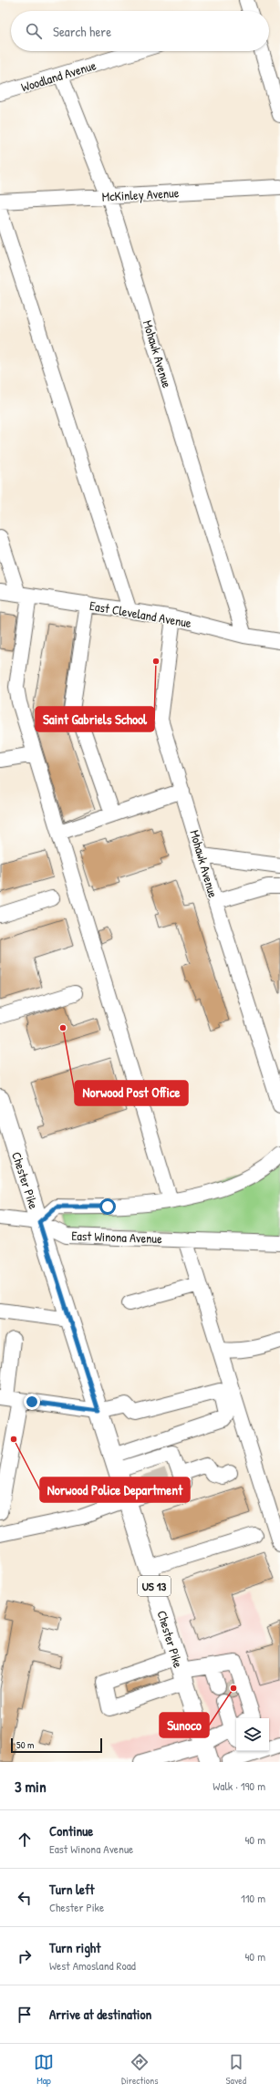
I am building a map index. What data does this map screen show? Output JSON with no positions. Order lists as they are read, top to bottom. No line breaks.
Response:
{"streets":{"main road":["Chester Pike","US 13"],"street":["Woodland Avenue","McKinley Avenue","Mohawk Avenue","East Cleveland Avenue","East Winona Avenue"]},"crossings":[["Woodland Avenue","Mohawk Avenue"],["McKinley Avenue","Mohawk Avenue"],["Mohawk Avenue","East Cleveland Avenue"],["Chester Pike","East Winona Avenue"]],"places":["Saint Gabriels School","Norwood Post Office","Norwood Police Department","Sunoco"],"scale_bar":"50 m","page":{"search":"Search here","scale":"50 m","heading":["3 min","Walk · 190 m"],"list":[["Continue","East Winona Avenue","40 m"],["Turn left","Chester Pike","110 m"],["Turn right","West Amosland Road","40 m"],"Arrive at destination"],"nav":["Map","Directions","Saved"]}}
